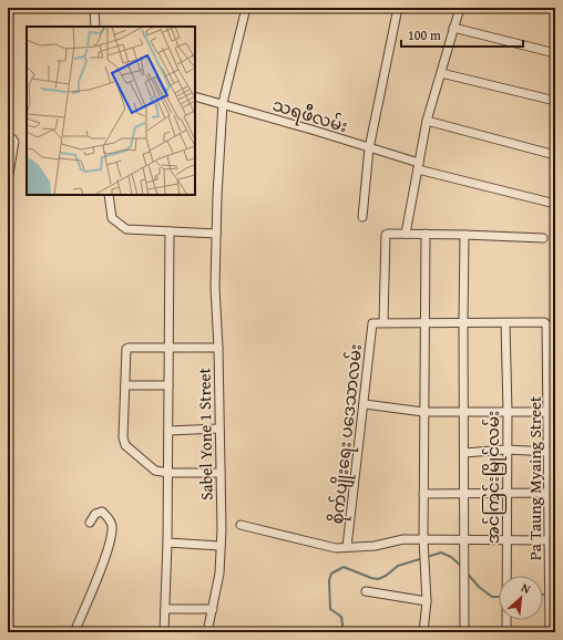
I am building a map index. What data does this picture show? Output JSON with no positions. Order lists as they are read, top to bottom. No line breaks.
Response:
{"streets":{"street":["သရဖီလမ်း","Sabel Yone 1 Street","စိုက်ပျိုးရေး ပဒေသာလမ်း","အင်ကြင်းမြိုင်လမ်း","Pa Taung Myaing Street"]},"crossings":[["သရဖီလမ်း","Sabel Yone 1 Street"],["အင်ကြင်းမြိုင်လမ်း","Pa Taung Myaing Street"]],"scale_bar":"100 m","north":"top right"}
